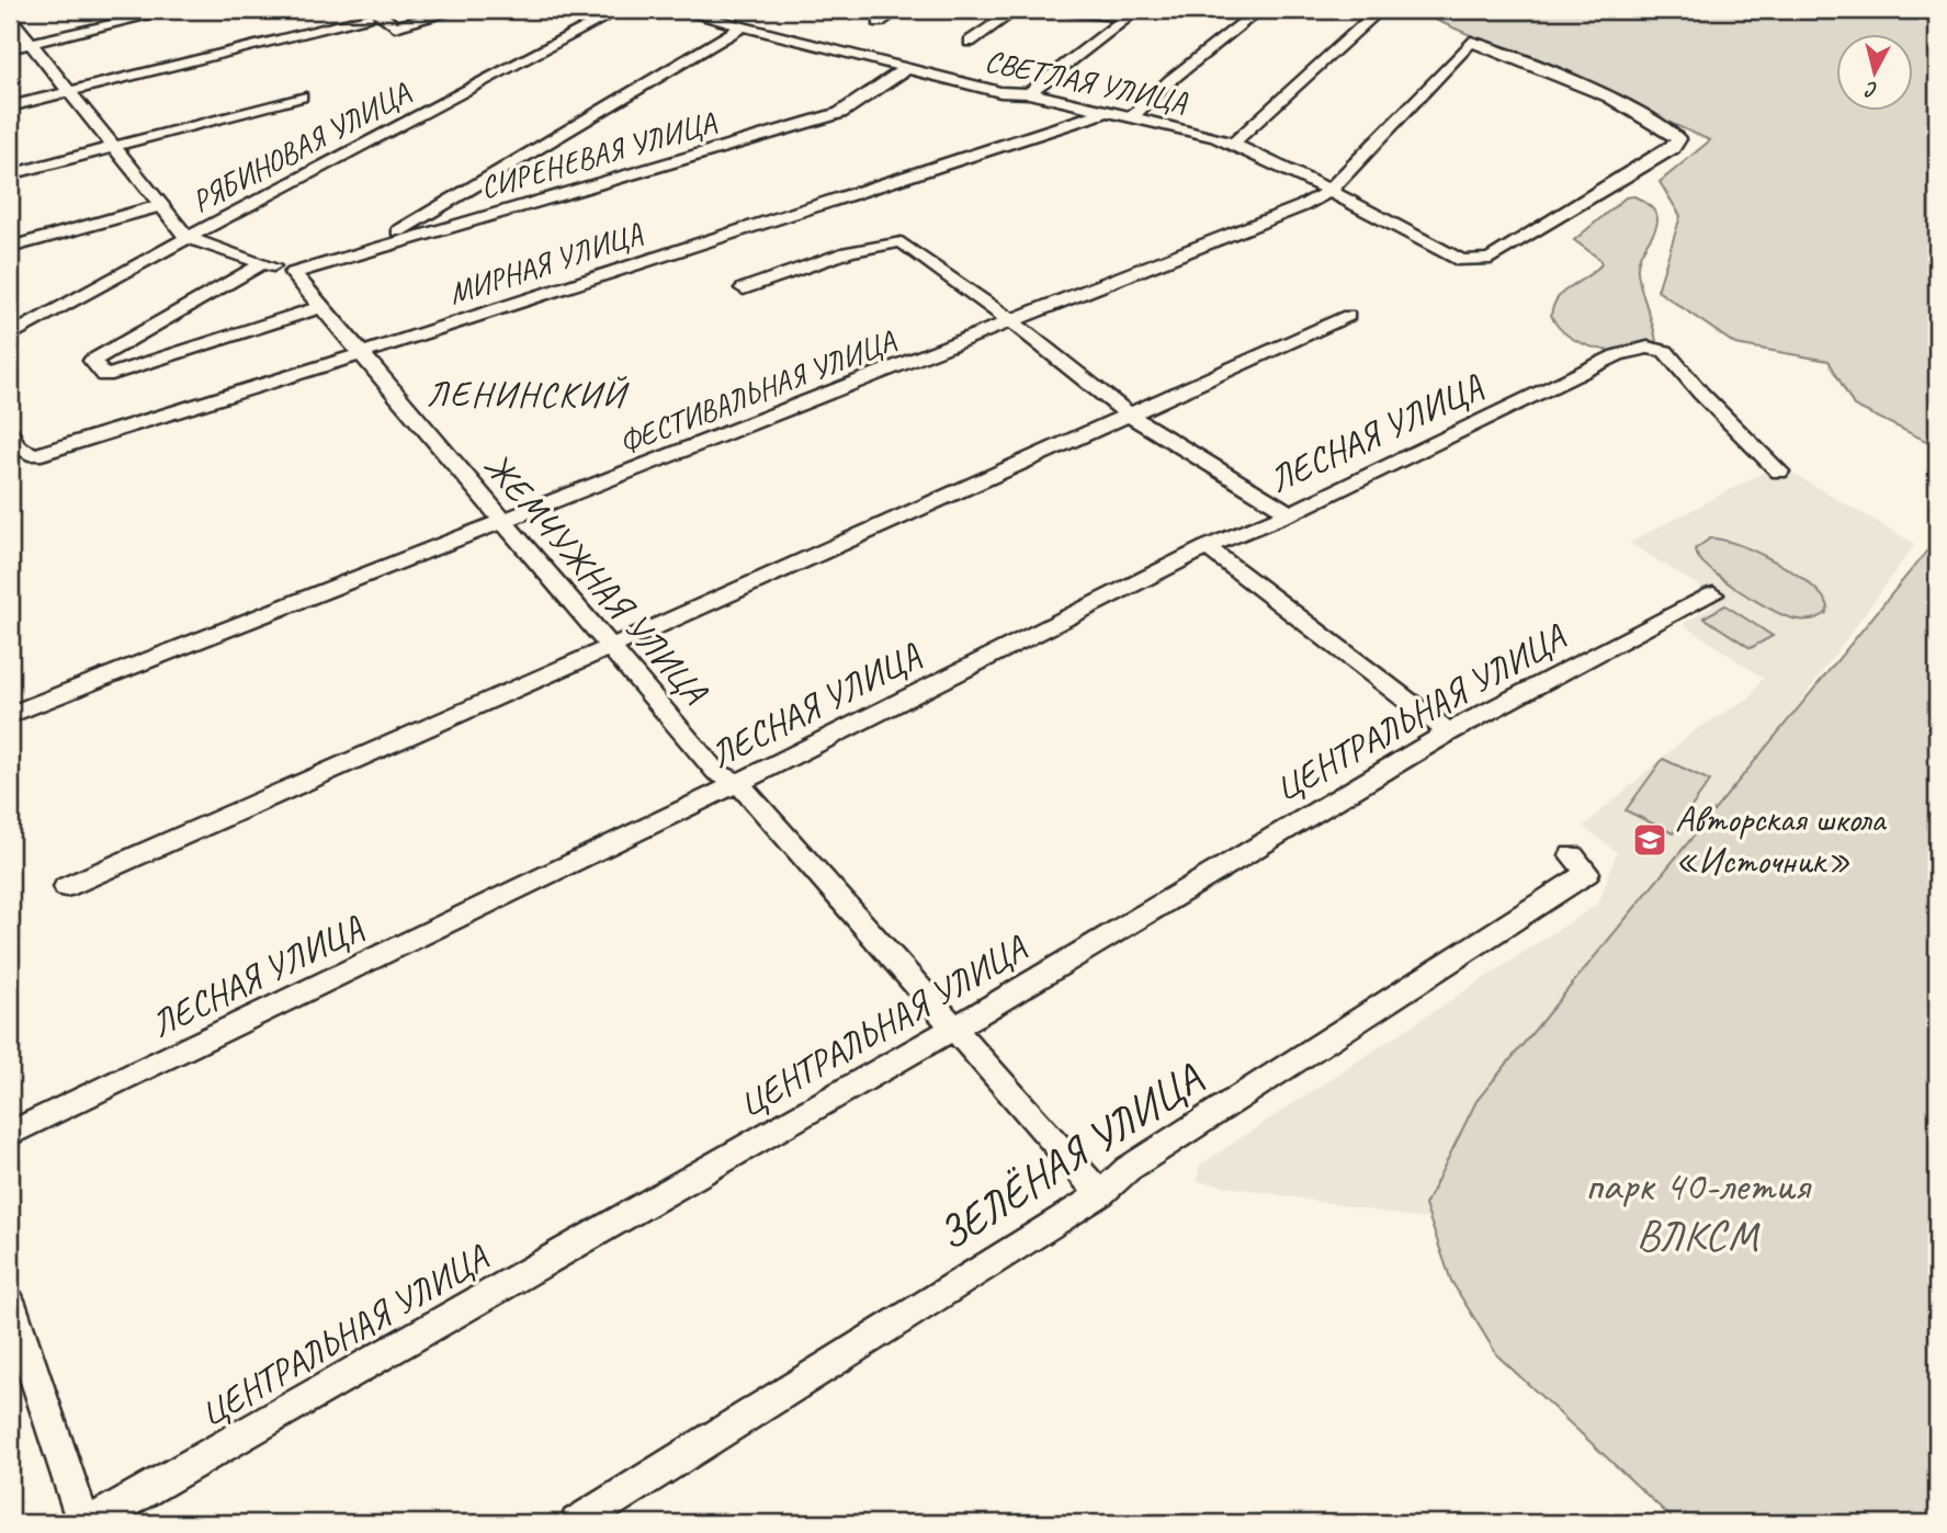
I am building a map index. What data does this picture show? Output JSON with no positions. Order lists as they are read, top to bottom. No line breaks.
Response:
{"streets":{"street":["СВЕТЛАЯ УЛИЦА","РЯБИНОВАЯ УЛИЦА","СИРЕНЕВАЯ УЛИЦА","МИРНАЯ УЛИЦА","ФЕСТИВАЛЬНАЯ УЛИЦА","ЛЕСНАЯ УЛИЦА","ЖЕМЧУЖНАЯ УЛИЦА","ЦЕНТРАЛЬНАЯ УЛИЦА","ЗЕЛЁНАЯ УЛИЦА"]},"crossings":[["СВЕТЛАЯ УЛИЦА","СИРЕНЕВАЯ УЛИЦА"],["СВЕТЛАЯ УЛИЦА","МИРНАЯ УЛИЦА"],["СВЕТЛАЯ УЛИЦА","ФЕСТИВАЛЬНАЯ УЛИЦА"],["СИРЕНЕВАЯ УЛИЦА","ЖЕМЧУЖНАЯ УЛИЦА"],["МИРНАЯ УЛИЦА","ЖЕМЧУЖНАЯ УЛИЦА"],["ФЕСТИВАЛЬНАЯ УЛИЦА","ЖЕМЧУЖНАЯ УЛИЦА"],["ЛЕСНАЯ УЛИЦА","ЖЕМЧУЖНАЯ УЛИЦА"],["ЖЕМЧУЖНАЯ УЛИЦА","ЦЕНТРАЛЬНАЯ УЛИЦА"],["ЖЕМЧУЖНАЯ УЛИЦА","ЗЕЛЁНАЯ УЛИЦА"]],"districts":["ЛЕНИНСКИЙ"],"parks":["парк 40-летия ВЛКСМ"],"places":{"school or university":["Авторская школа «Источник»"]},"north":"bottom"}
